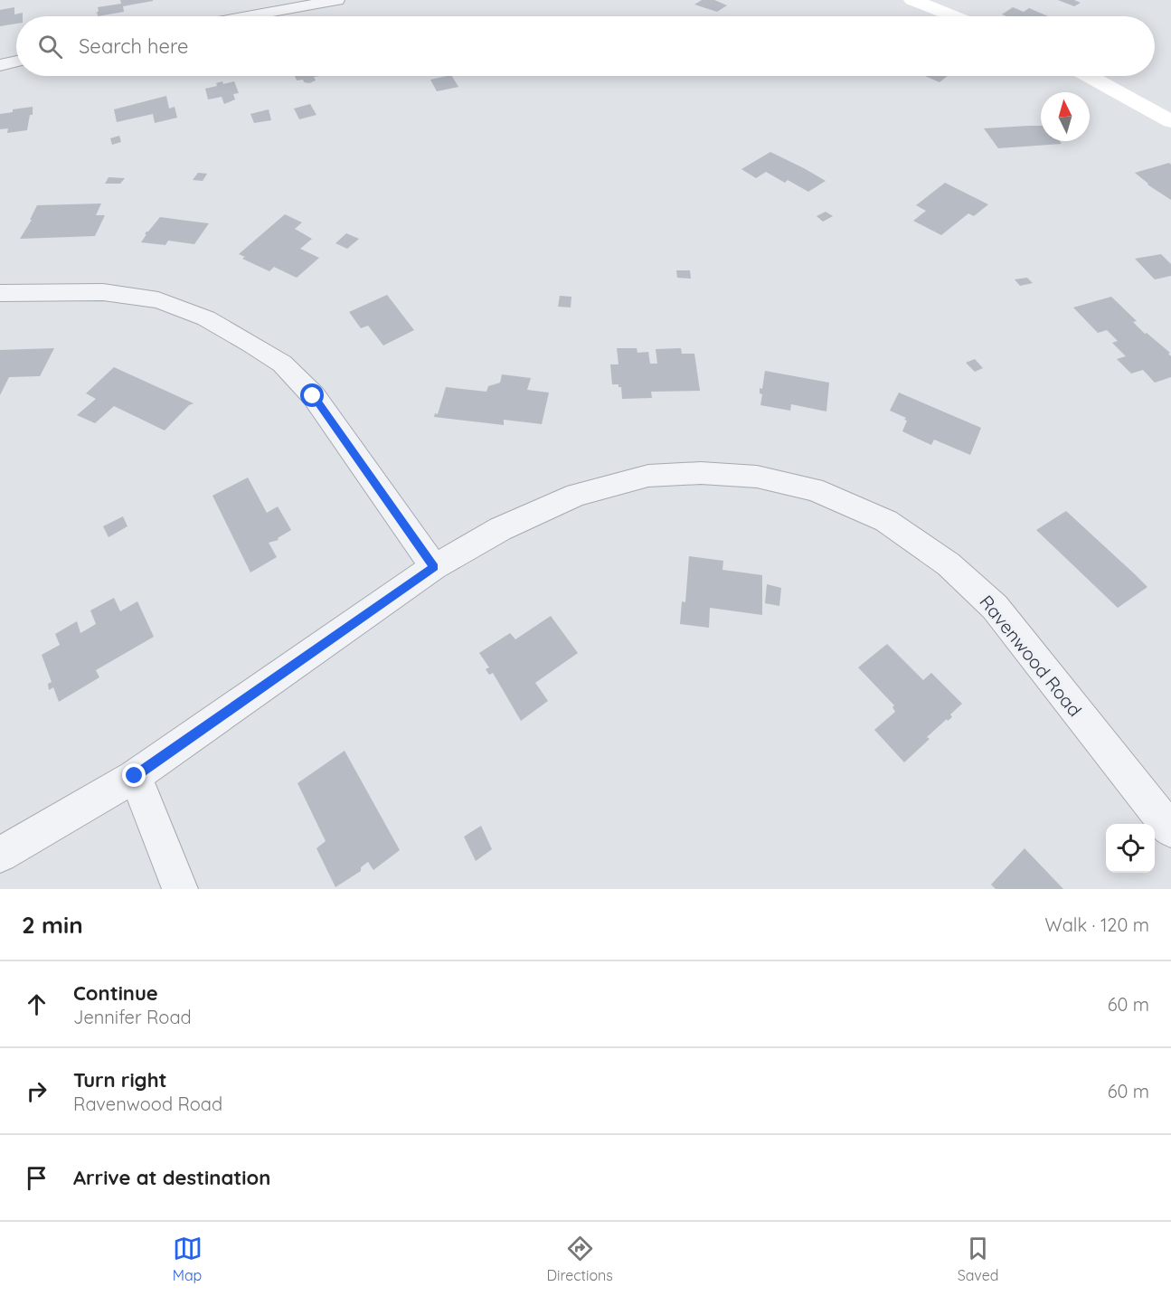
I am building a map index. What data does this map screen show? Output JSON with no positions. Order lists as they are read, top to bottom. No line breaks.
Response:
{"streets":{"street":["Ravenwood Road"]},"north":"top","page":{"search":"Search here","heading":["2 min","Walk · 120 m"],"list":[["Continue","Jennifer Road","60 m"],["Turn right","Ravenwood Road","60 m"],"Arrive at destination"],"nav":["Map","Directions","Saved"]}}
